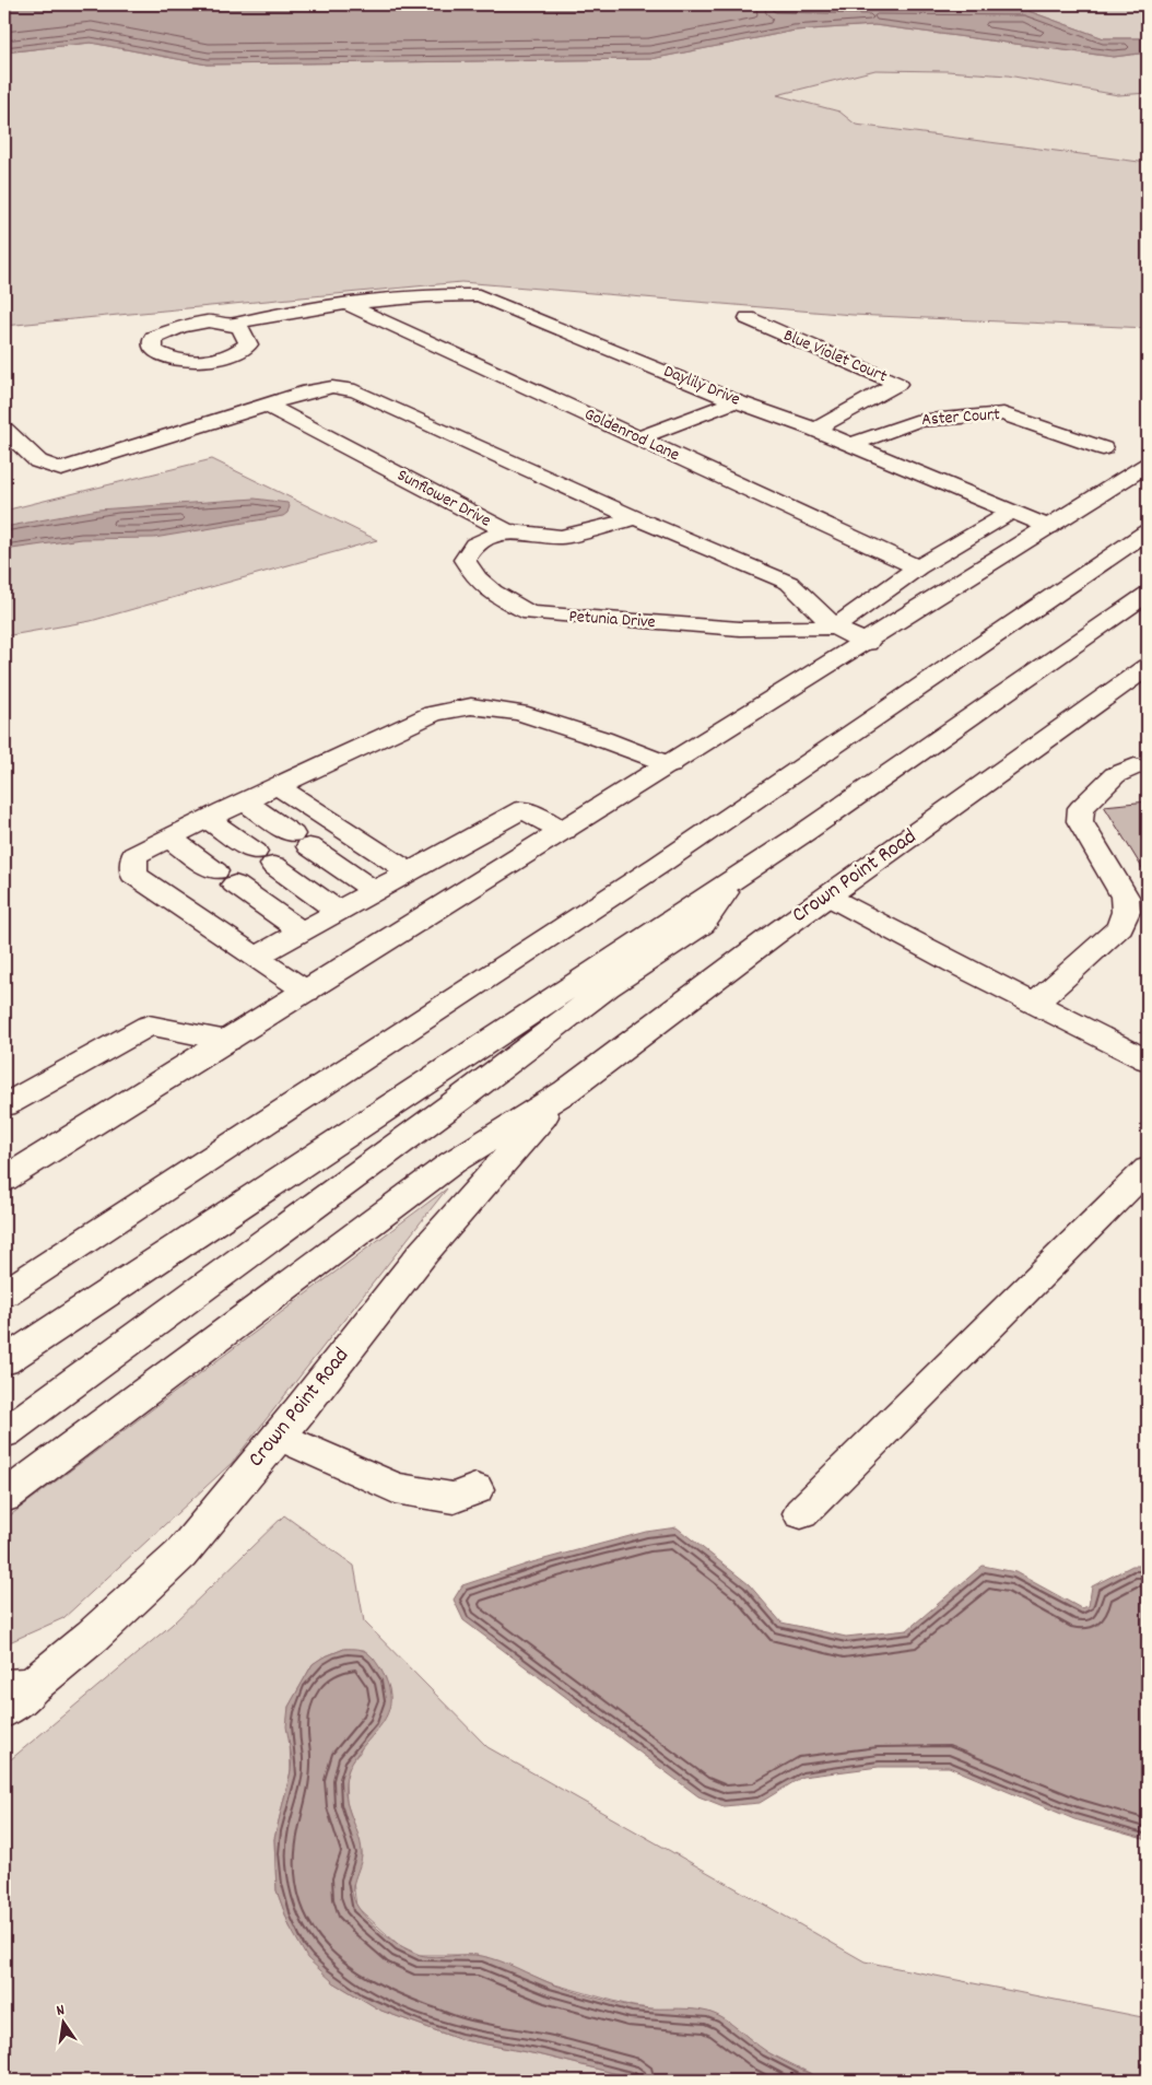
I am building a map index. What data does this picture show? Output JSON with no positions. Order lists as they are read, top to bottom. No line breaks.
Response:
{"streets":{"main road":["Blue Violet Court","Daylily Drive","Aster Court","Goldenrod Lane","Sunflower Drive","Petunia Drive","Crown Point Road"]},"crossings":[["Blue Violet Court","Daylily Drive"],["Daylily Drive","Aster Court"],["Daylily Drive","Goldenrod Lane"],["Sunflower Drive","Petunia Drive"]],"north":"top"}
